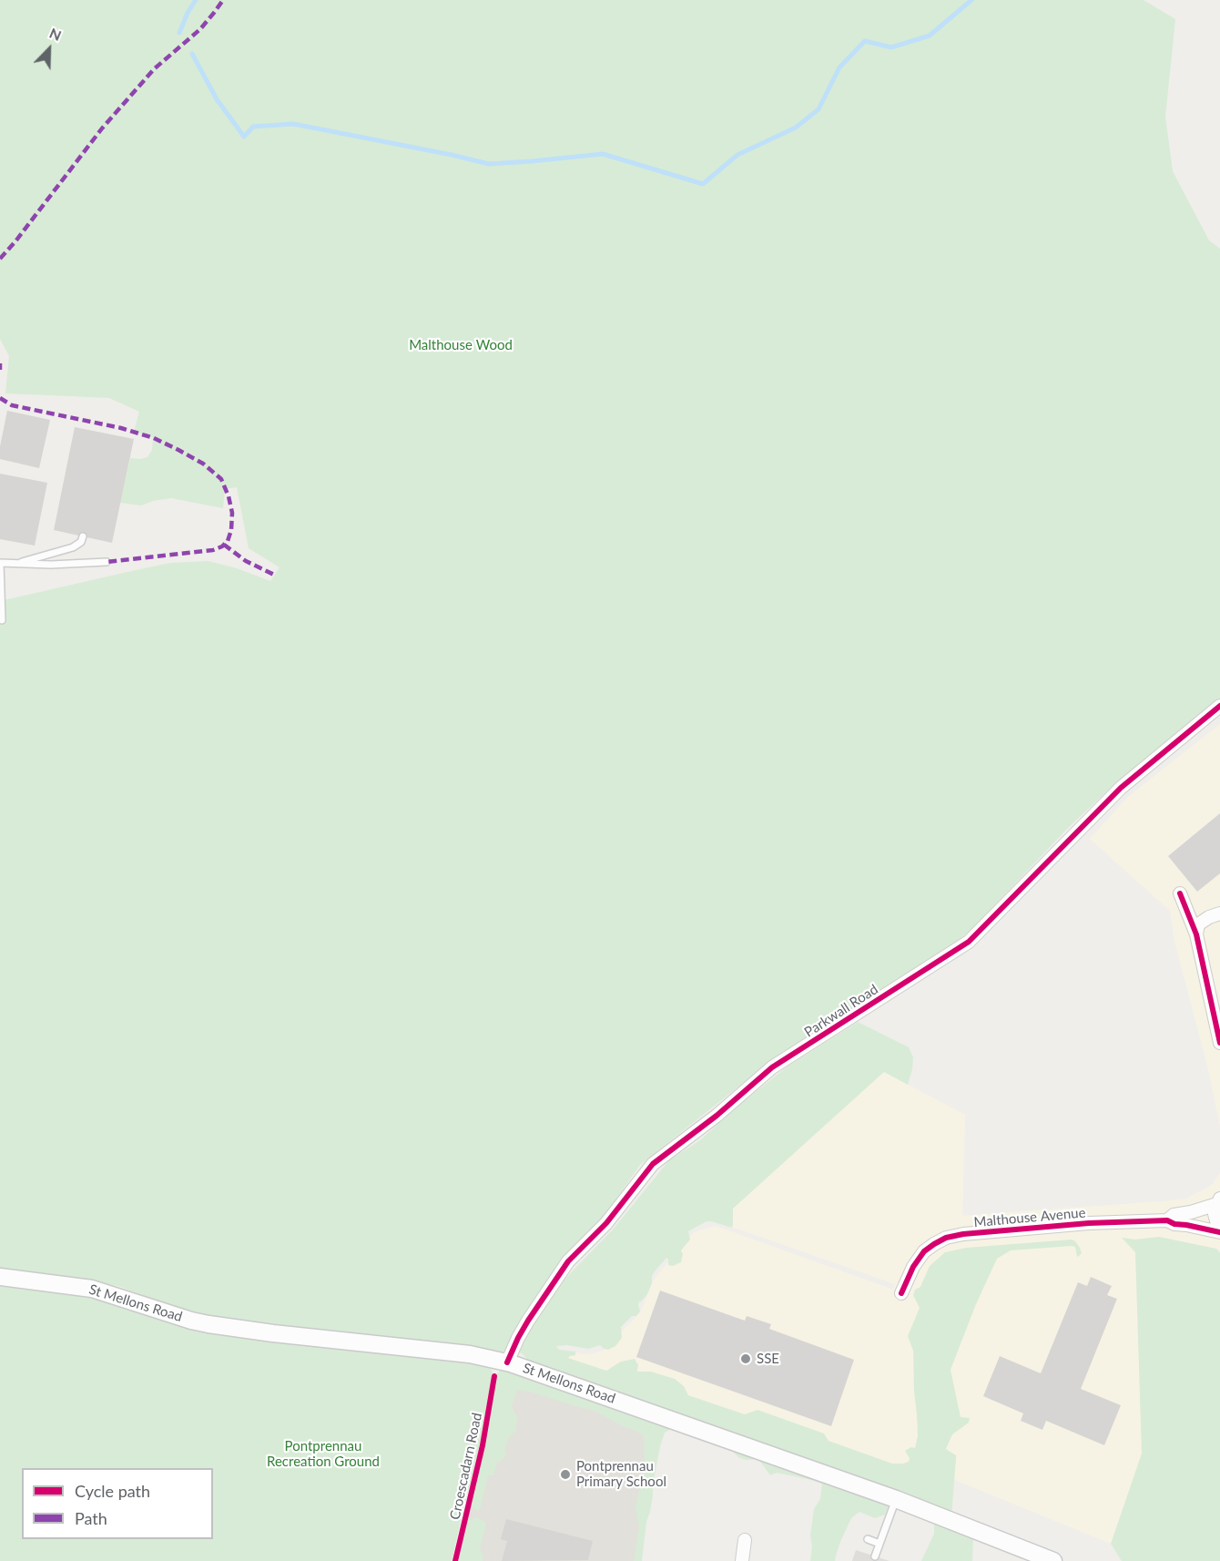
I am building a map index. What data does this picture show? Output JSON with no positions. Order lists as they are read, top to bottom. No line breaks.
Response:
{"streets":{"main road":["St Mellons Road"],"street":["Parkwall Road","Malthouse Avenue"],"cycle path":["Croescadarn Road"]},"crossings":[["Parkwall Road","St Mellons Road"]],"parks":["Malthouse Wood","Pontprennau Recreation Ground"],"places":["SSE","Pontprennau Primary School"],"legend":["Cycle path","Path"],"north":"top right"}
